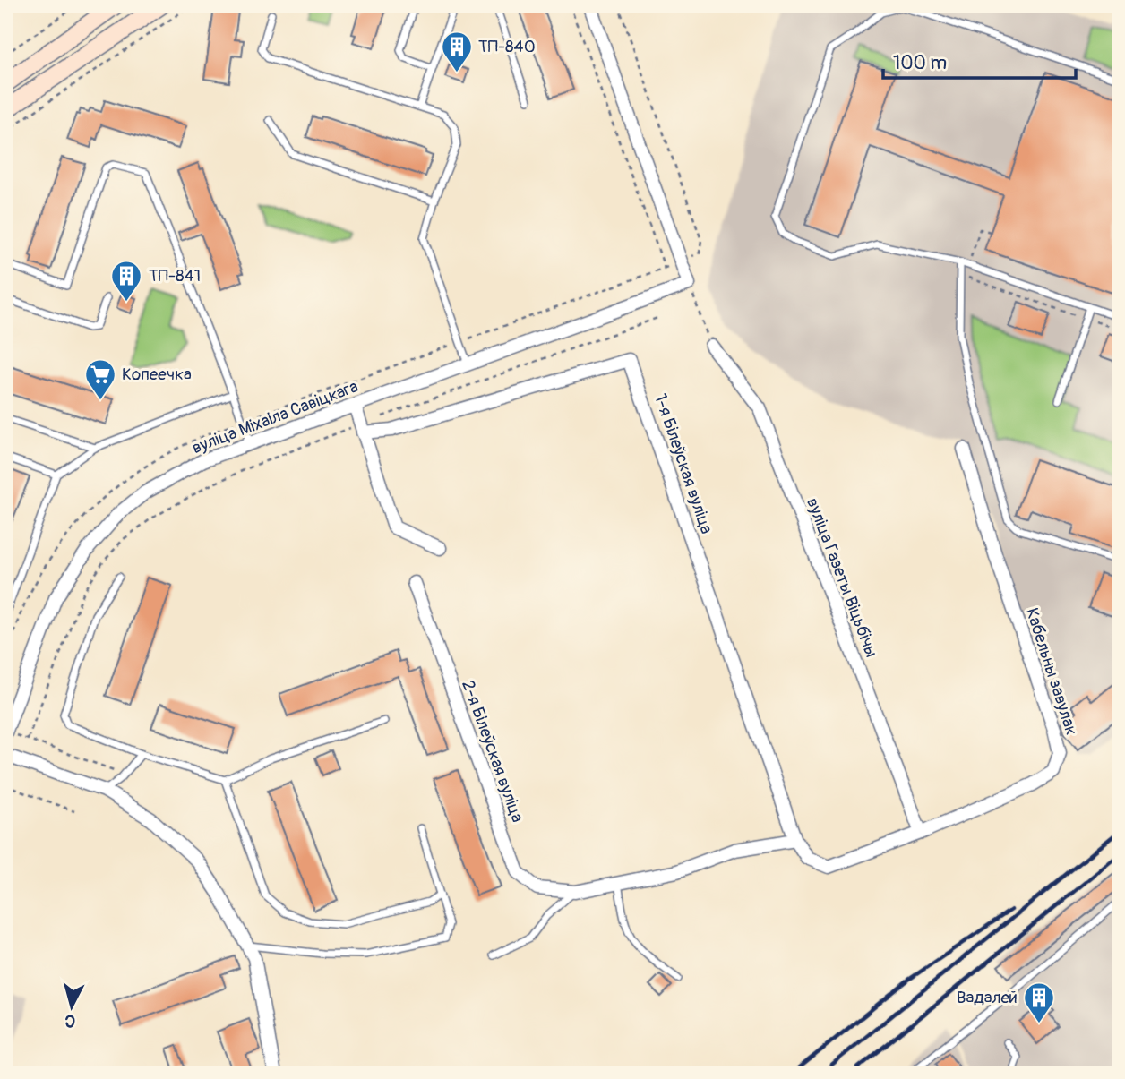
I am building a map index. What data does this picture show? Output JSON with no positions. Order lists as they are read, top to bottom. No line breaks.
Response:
{"streets":{"street":["вуліца Міхаіла Савіцкага","1-я Білеўская вуліца","вуліца Газеты Віцьбічы","Кабельны завулак","2-я Білеўская вуліца"]},"crossings":[["1-я Білеўская вуліца","Кабельны завулак"],["1-я Білеўская вуліца","2-я Білеўская вуліца"],["вуліца Газеты Віцьбічы","Кабельны завулак"],["Кабельны завулак","2-я Білеўская вуліца"]],"places":{"building":["ТП-840","ТП-841","Вадалей"],"supermarket":["Копеечка"]},"scale_bar":"100 m","north":"bottom"}
